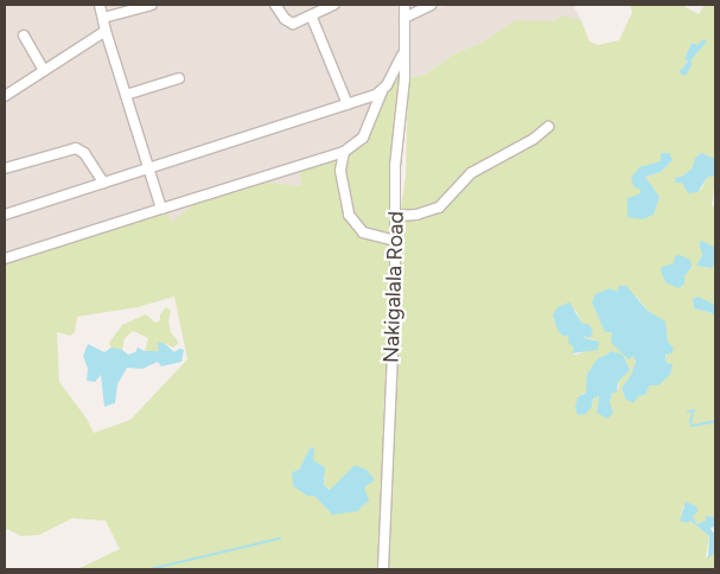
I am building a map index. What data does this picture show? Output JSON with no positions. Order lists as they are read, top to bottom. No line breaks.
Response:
{"streets":{"street":["Nakigalala Road"]}}
